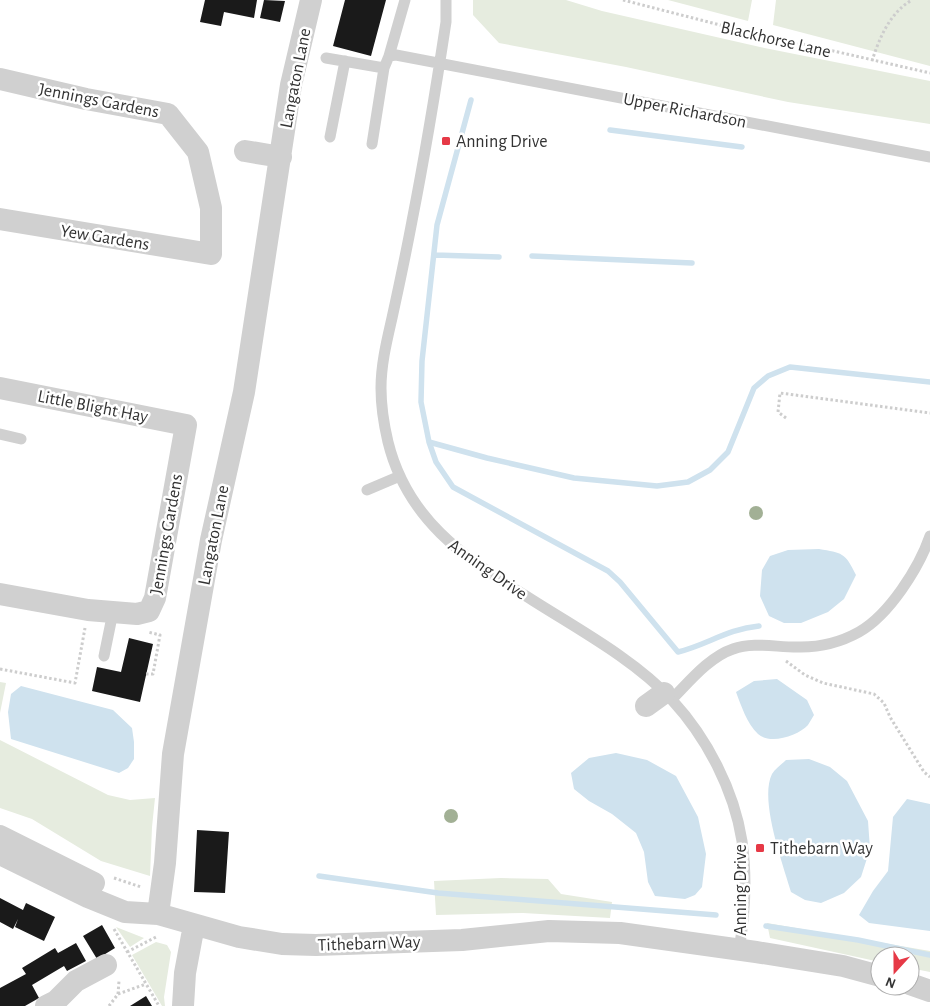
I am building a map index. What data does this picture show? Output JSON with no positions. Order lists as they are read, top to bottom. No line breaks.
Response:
{"streets":{"street":["Langaton Lane","Jennings Gardens","Yew Gardens","Little Blight Hay","Tithebarn Way"],"lane":["Upper Richardson","Anning Drive"],"path":["Blackhorse Lane"]},"crossings":[["Langaton Lane","Tithebarn Way"],["Jennings Gardens","Yew Gardens"],["Jennings Gardens","Little Blight Hay"],["Upper Richardson","Anning Drive"],["Anning Drive","Tithebarn Way"]],"places":{"transit":["Anning Drive","Tithebarn Way"]},"north":"bottom"}
